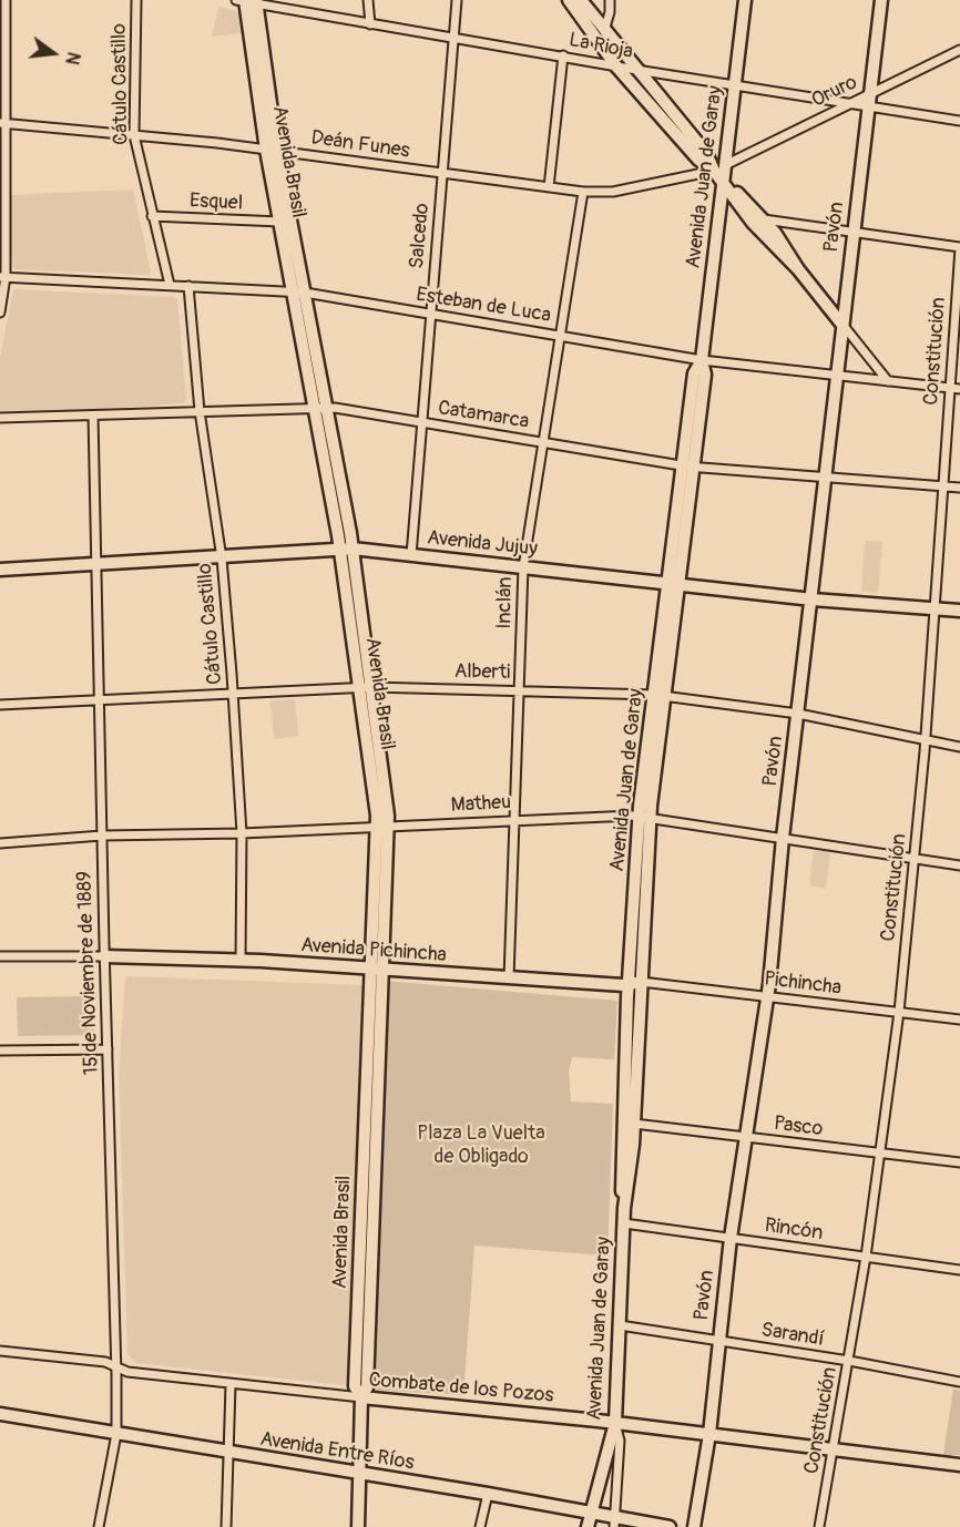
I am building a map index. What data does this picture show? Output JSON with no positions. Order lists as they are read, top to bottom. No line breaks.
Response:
{"streets":{"main road":["Avenida Brasil","Avenida Juan de Garay","Pavón","Avenida Jujuy","Avenida Pichincha","Combate de los Pozos","Avenida Entre Ríos"],"street":["La Rioja","Cátulo Castillo","Oruro","Deán Funes","Esquel","Salcedo","Esteban de Luca","Constitución","Catamarca","Inclán","Alberti","Matheu","15 de Noviembre de 1889","Pichincha","Pasco","Rincón","Sarandí"]},"crossings":[["La Rioja","Oruro"],["La Rioja","Avenida Brasil"],["La Rioja","Avenida Juan de Garay"],["La Rioja","Pavón"],["La Rioja","Salcedo"],["Cátulo Castillo","Deán Funes"],["Cátulo Castillo","Esquel"],["Cátulo Castillo","Esteban de Luca"],["Cátulo Castillo","Catamarca"],["Cátulo Castillo","Avenida Jujuy"],["Cátulo Castillo","Alberti"],["Cátulo Castillo","Matheu"],["Cátulo Castillo","Avenida Pichincha"],["Oruro","Deán Funes"],["Oruro","Avenida Juan de Garay"],["Oruro","Pavón"],["Deán Funes","Avenida Brasil"],["Deán Funes","Avenida Juan de Garay"],["Deán Funes","Salcedo"],["Deán Funes","Inclán"],["Avenida Brasil","Esquel"],["Avenida Brasil","Esteban de Luca"],["Avenida Brasil","Catamarca"],["Avenida Brasil","Avenida Jujuy"],["Avenida Brasil","Alberti"],["Avenida Brasil","Matheu"],["Avenida Brasil","Avenida Pichincha"],["Avenida Brasil","Combate de los Pozos"],["Avenida Brasil","Avenida Entre Ríos"],["Avenida Juan de Garay","Esteban de Luca"],["Avenida Juan de Garay","Catamarca"],["Avenida Juan de Garay","Avenida Jujuy"],["Avenida Juan de Garay","Alberti"],["Avenida Juan de Garay","Matheu"],["Avenida Juan de Garay","Avenida Pichincha"],["Avenida Juan de Garay","Pichincha"],["Avenida Juan de Garay","Pasco"],["Avenida Juan de Garay","Rincón"],["Avenida Juan de Garay","Sarandí"],["Avenida Juan de Garay","Combate de los Pozos"],["Avenida Juan de Garay","Avenida Entre Ríos"],["Pavón","Esteban de Luca"],["Pavón","Catamarca"],["Pavón","Avenida Jujuy"],["Pavón","Alberti"],["Pavón","Matheu"],["Pavón","Pichincha"],["Pavón","Pasco"],["Pavón","Rincón"],["Pavón","Sarandí"],["Pavón","Combate de los Pozos"],["Salcedo","Esteban de Luca"],["Salcedo","Catamarca"],["Salcedo","Avenida Jujuy"],["Esteban de Luca","Constitución"],["Esteban de Luca","Inclán"],["Constitución","Catamarca"],["Constitución","Avenida Jujuy"],["Constitución","Alberti"],["Constitución","Matheu"],["Constitución","Pichincha"],["Constitución","Pasco"],["Constitución","Rincón"],["Constitución","Sarandí"],["Constitución","Combate de los Pozos"],["Catamarca","Inclán"],["Catamarca","15 de Noviembre de 1889"],["Avenida Jujuy","Inclán"],["Avenida Jujuy","15 de Noviembre de 1889"],["Inclán","Alberti"],["Inclán","Matheu"],["Inclán","Avenida Pichincha"],["Alberti","15 de Noviembre de 1889"],["Matheu","15 de Noviembre de 1889"],["Avenida Pichincha","15 de Noviembre de 1889"],["Avenida Pichincha","Pichincha"],["15 de Noviembre de 1889","Combate de los Pozos"],["15 de Noviembre de 1889","Avenida Entre Ríos"]],"parks":["Plaza La Vuelta de Obligado"],"north":"right"}
